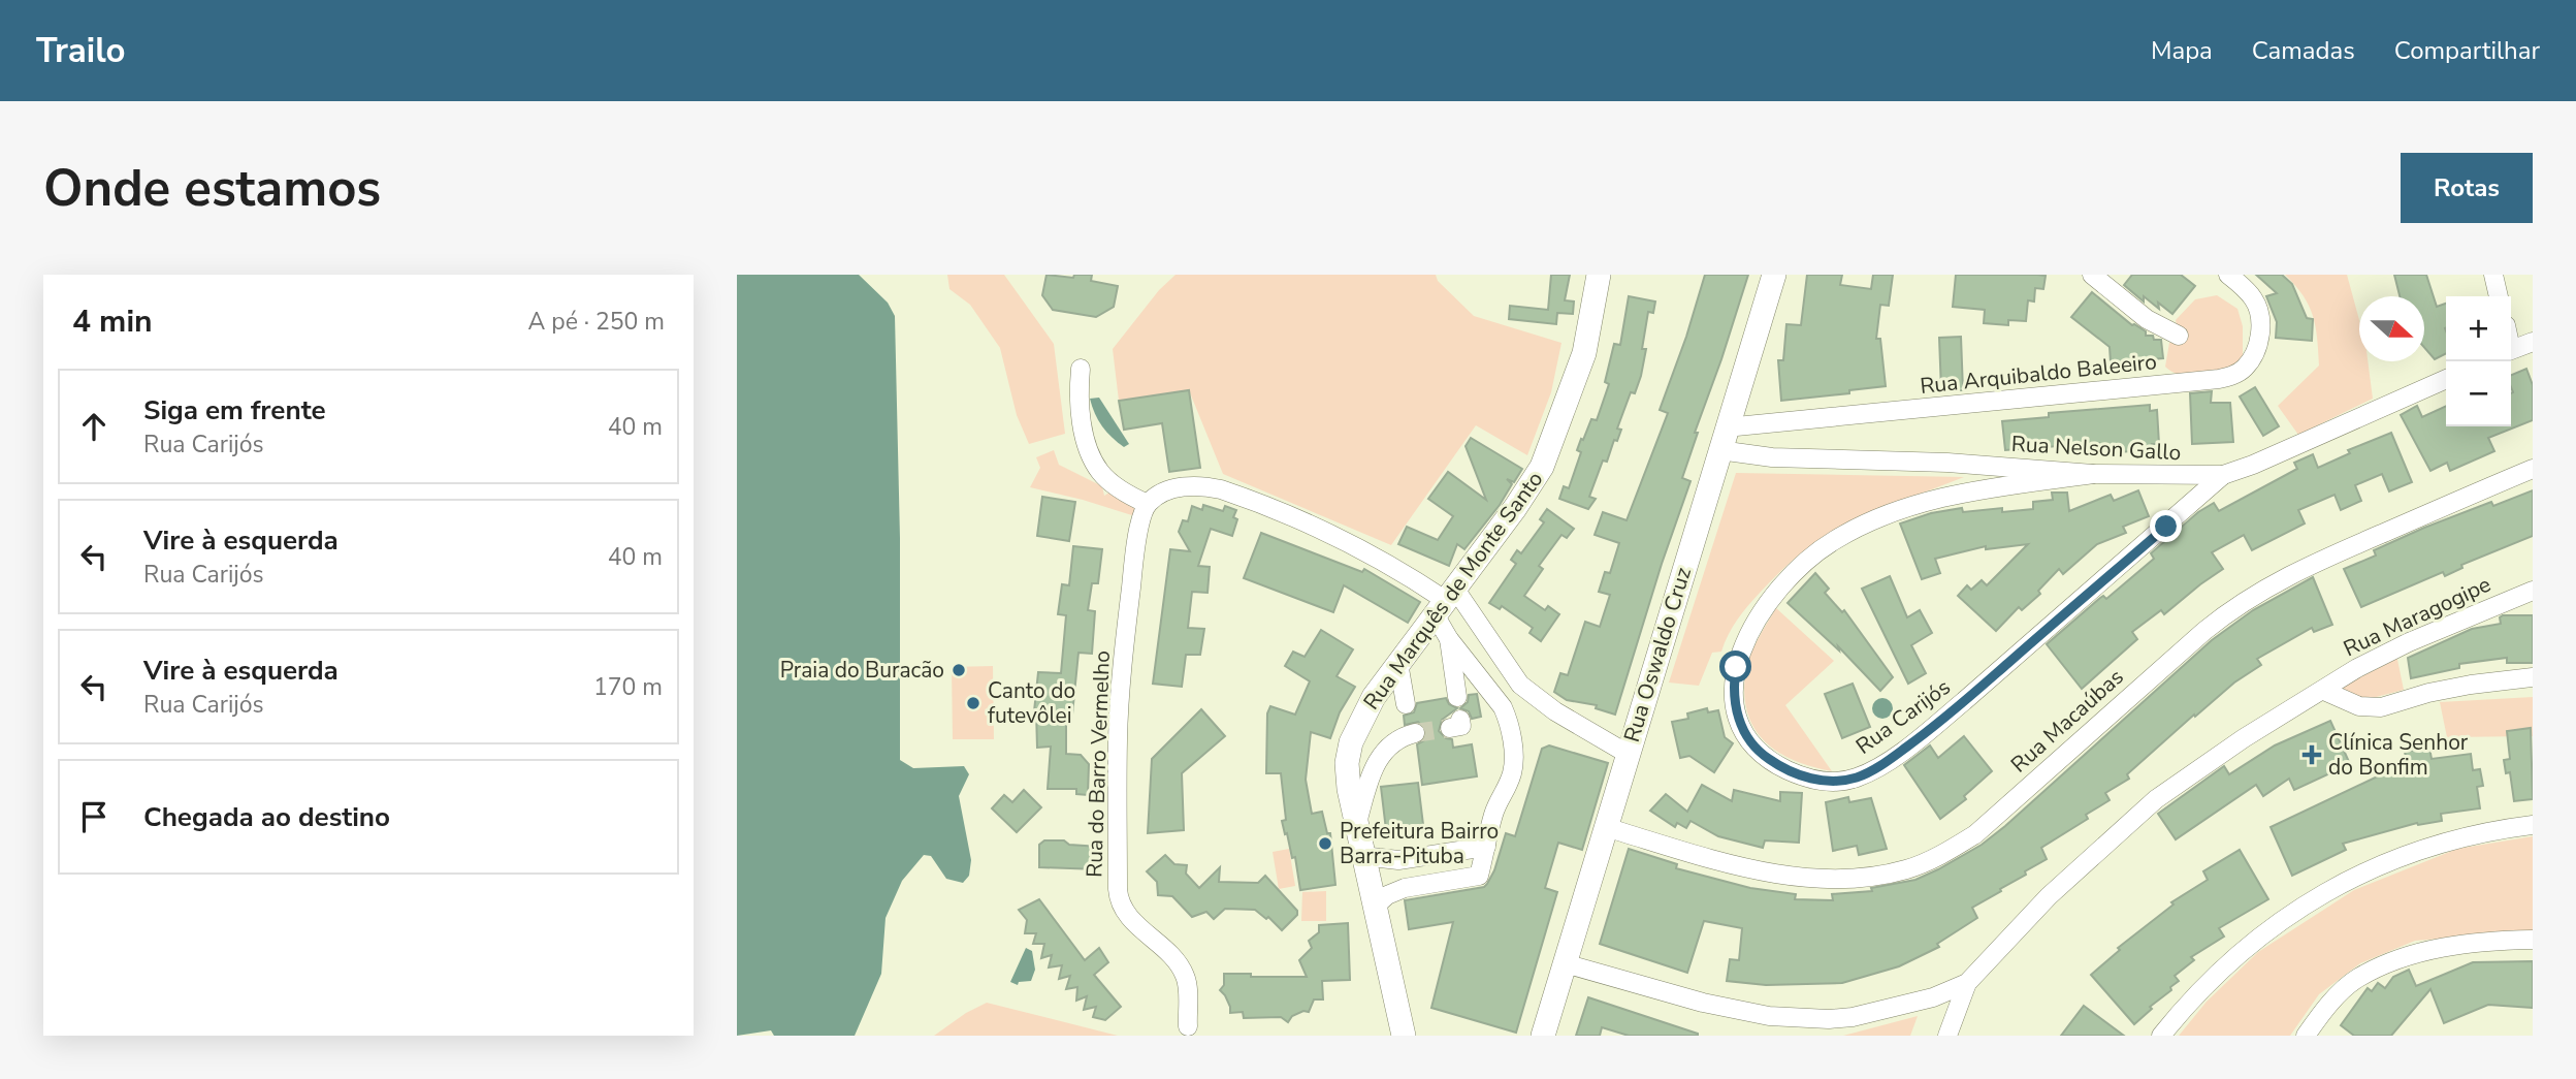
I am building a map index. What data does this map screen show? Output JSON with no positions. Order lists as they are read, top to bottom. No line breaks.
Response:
{"streets":{"main road":["Rua Marquês de Monte Santo","Rua Oswaldo Cruz"],"street":["Rua Arquibaldo Baleeiro","Rua Nelson Gallo","Rua Maragogipe","Rua Carijós","Rua Macaúbas","Rua do Barro Vermelho"]},"crossings":[["Rua Arquibaldo Baleeiro","Rua Nelson Gallo"],["Rua Arquibaldo Baleeiro","Rua Oswaldo Cruz"],["Rua Nelson Gallo","Rua Oswaldo Cruz"],["Rua Nelson Gallo","Rua Carijós"],["Rua Oswaldo Cruz","Rua Macaúbas"]],"places":{"other":["Praia do Buracão","Canto do futevôlei","Prefeitura Bairro Barra-Pituba"],"health":["Clínica Senhor do Bonfim"]},"north":"right","page":{"header":"Trailo","nav":["Mapa","Camadas","Compartilhar"],"buttons":"Rotas","title":"Onde estamos","heading":["4 min","A pé · 250 m"],"map_buttons":["+","−"],"list":[["Siga em frente","Rua Carijós","40 m"],["Vire à esquerda","Rua Carijós","40 m"],["Vire à esquerda","Rua Carijós","170 m"],"Chegada ao destino"]}}
